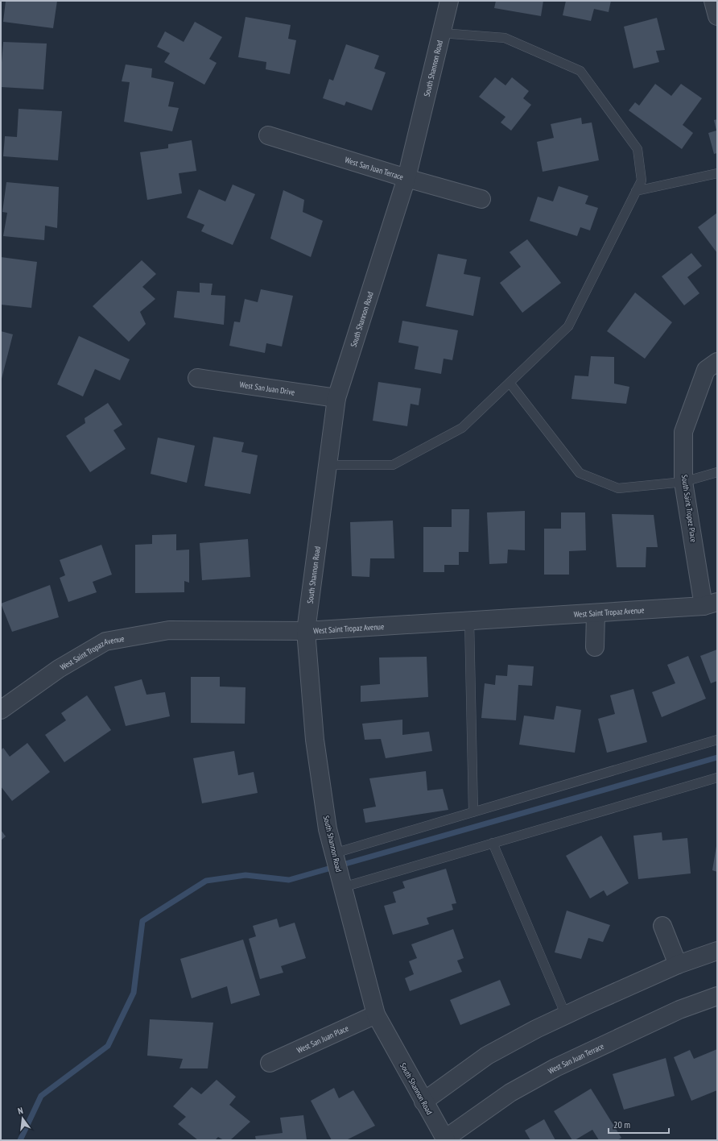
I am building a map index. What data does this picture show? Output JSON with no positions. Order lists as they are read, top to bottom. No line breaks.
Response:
{"streets":{"street":["South Shannon Road","West San Juan Terrace","West San Juan Drive","South Saint Tropez Place","West Saint Tropaz Avenue","West San Juan Place"]},"crossings":[["South Shannon Road","West San Juan Terrace"],["South Shannon Road","West San Juan Drive"],["South Shannon Road","West Saint Tropaz Avenue"],["South Shannon Road","West San Juan Place"],["South Saint Tropez Place","West Saint Tropaz Avenue"]],"scale_bar":"20 m","north":"top"}
